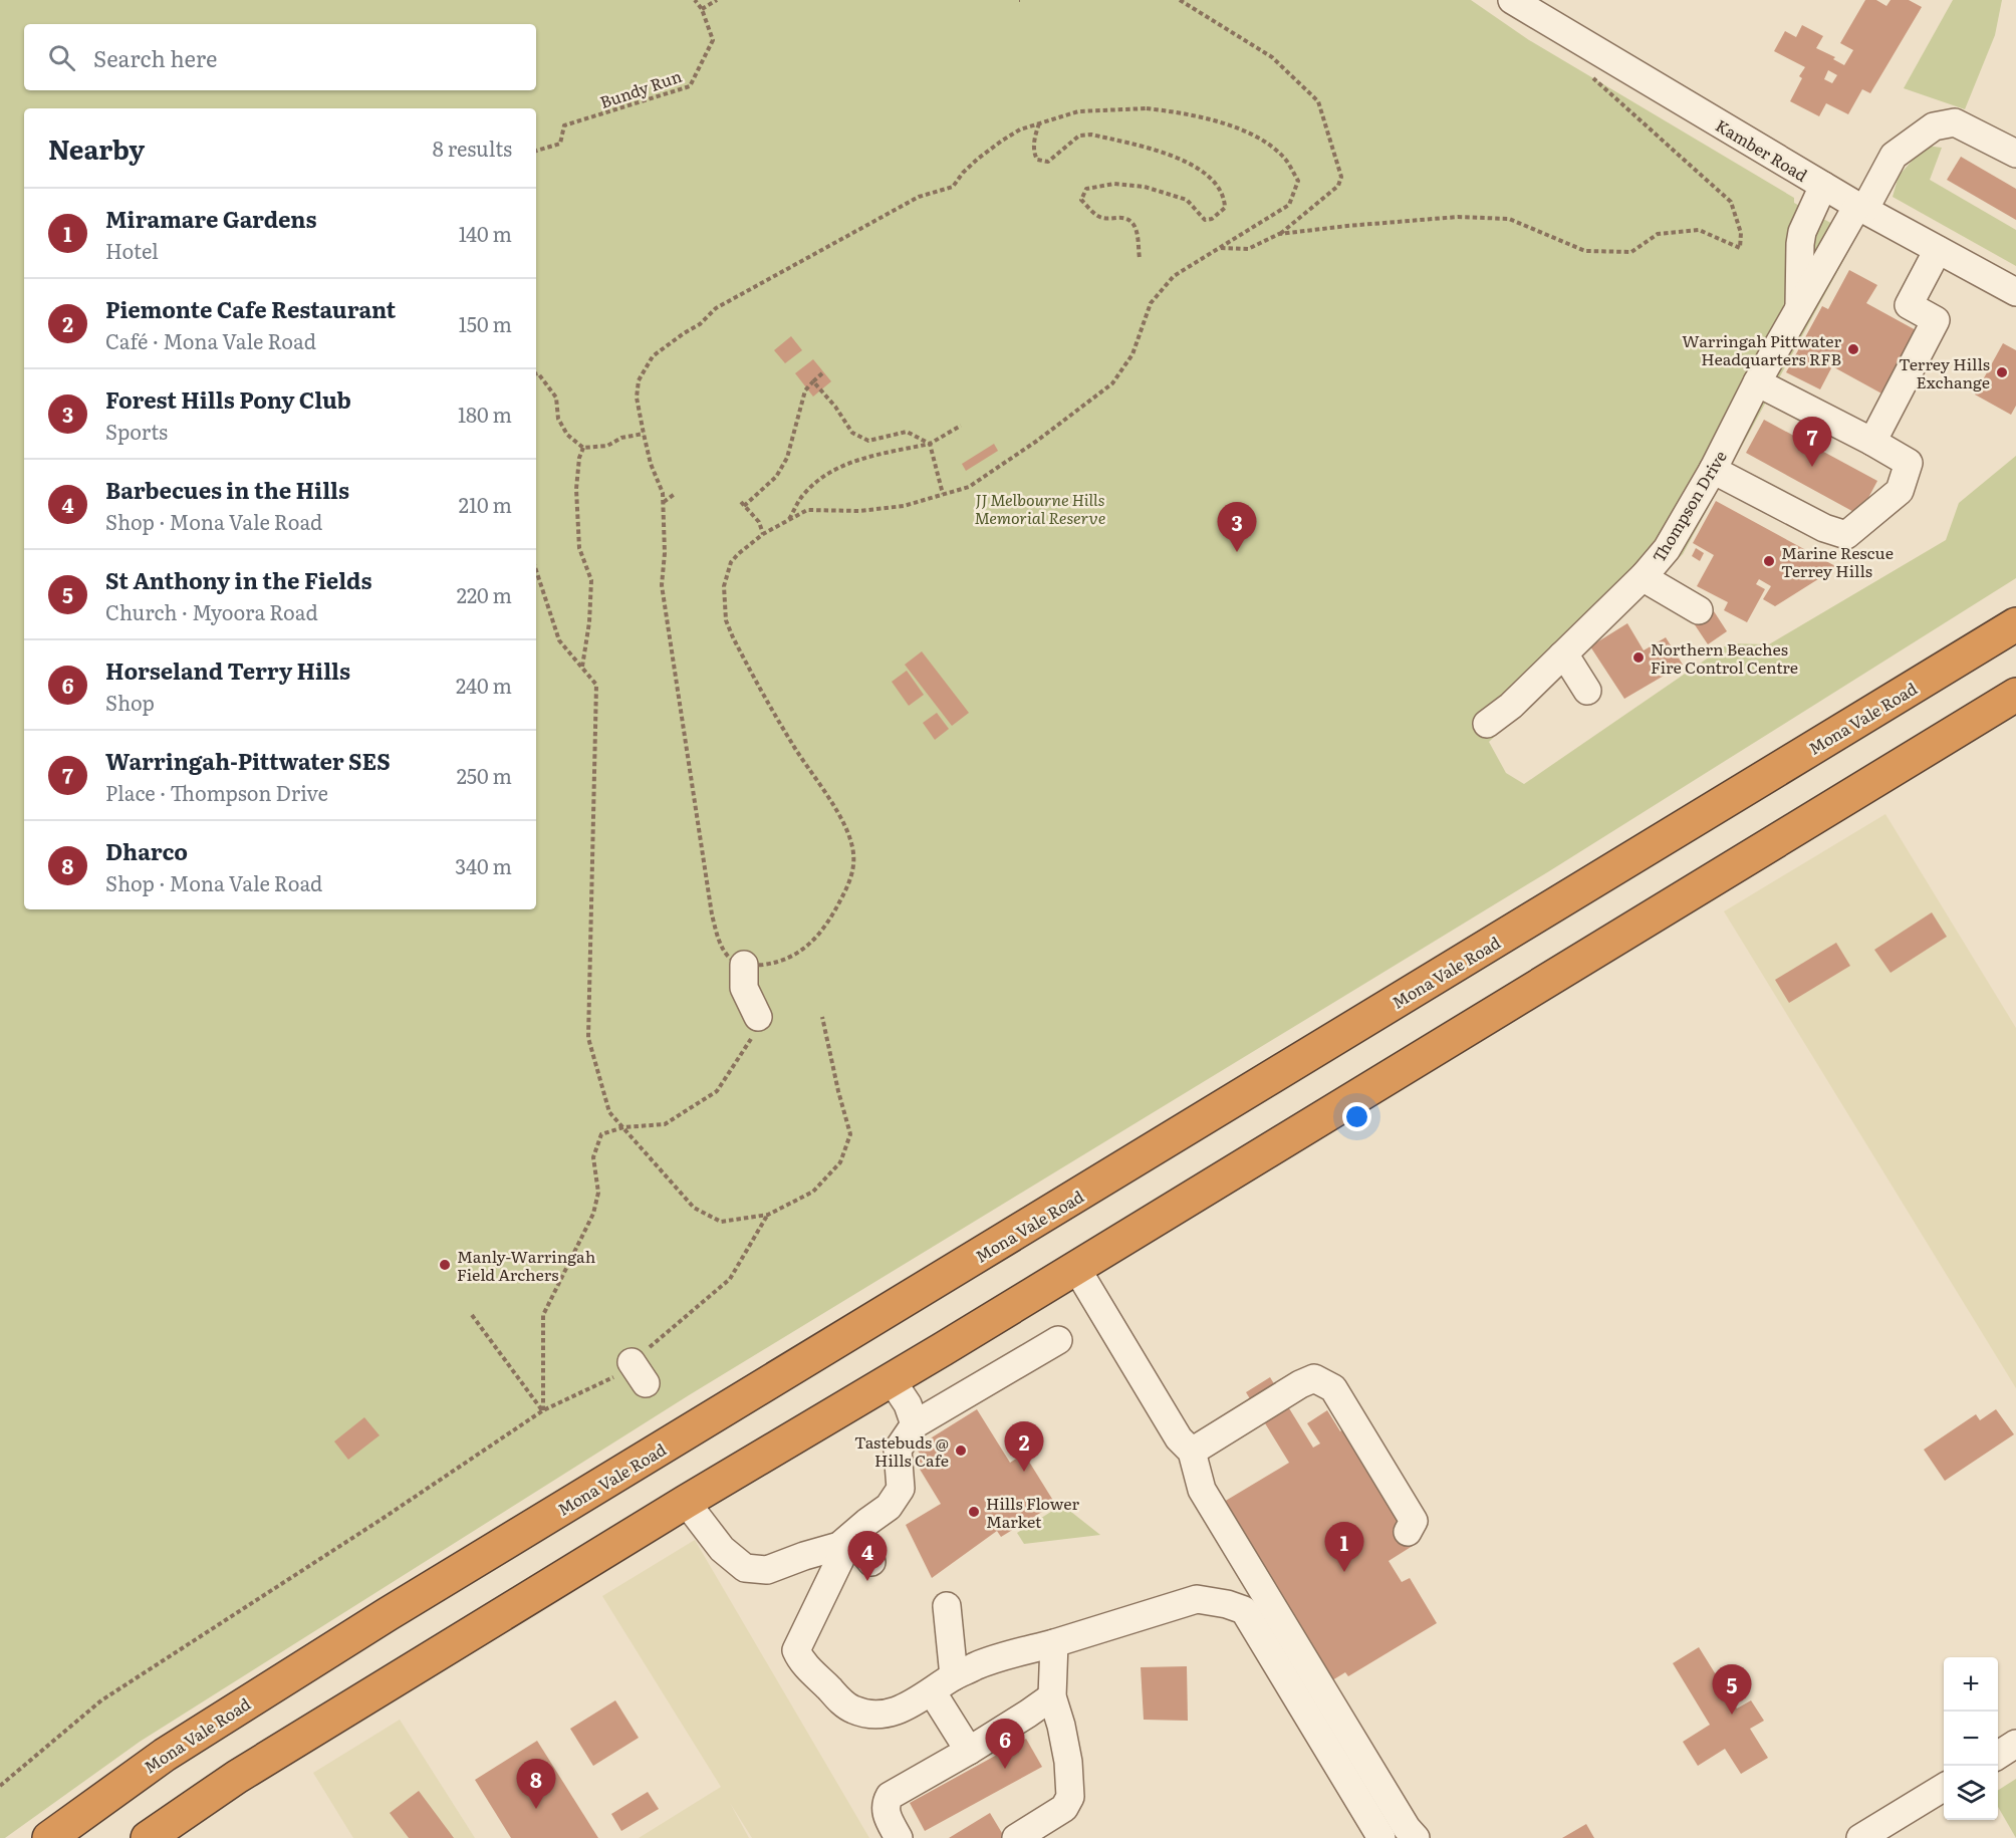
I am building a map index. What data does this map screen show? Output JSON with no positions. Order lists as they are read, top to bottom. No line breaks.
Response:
{"streets":{"highway":["Mona Vale Road"],"street":["Kamber Road","Thompson Drive"],"path":["Bundy Run"]},"crossings":[["Kamber Road","Thompson Drive"]],"parks":["JJ Melbourne Hills Memorial Reserve"],"places":["Warringah Pittwater Headquarters RFB","Terrey Hills Exchange","Marine Rescue Terrey Hills","Northern Beaches Fire Control Centre","Manly-Warringah Field Archers","Tastebuds @ Hills Cafe","Hills Flower Market"],"page":{"search":"Search here","heading":["Nearby","8 results"],"list":[{"mark":"1","name":"Miramare Gardens","note":"Hotel","value":"140 m"},{"mark":"2","name":"Piemonte Cafe Restaurant","note":"Café · Mona Vale Road","value":"150 m"},{"mark":"3","name":"Forest Hills Pony Club","note":"Sports","value":"180 m"},{"mark":"4","name":"Barbecues in the Hills","note":"Shop · Mona Vale Road","value":"210 m"},{"mark":"5","name":"St Anthony in the Fields","note":"Church · Myoora Road","value":"220 m"},{"mark":"6","name":"Horseland Terry Hills","note":"Shop","value":"240 m"},{"mark":"7","name":"Warringah-Pittwater SES","note":"Place · Thompson Drive","value":"250 m"},{"mark":"8","name":"Dharco","note":"Shop · Mona Vale Road","value":"340 m"}],"pins":["7","3","2","1","4","5","6","8"],"map_buttons":["+","−"]}}
